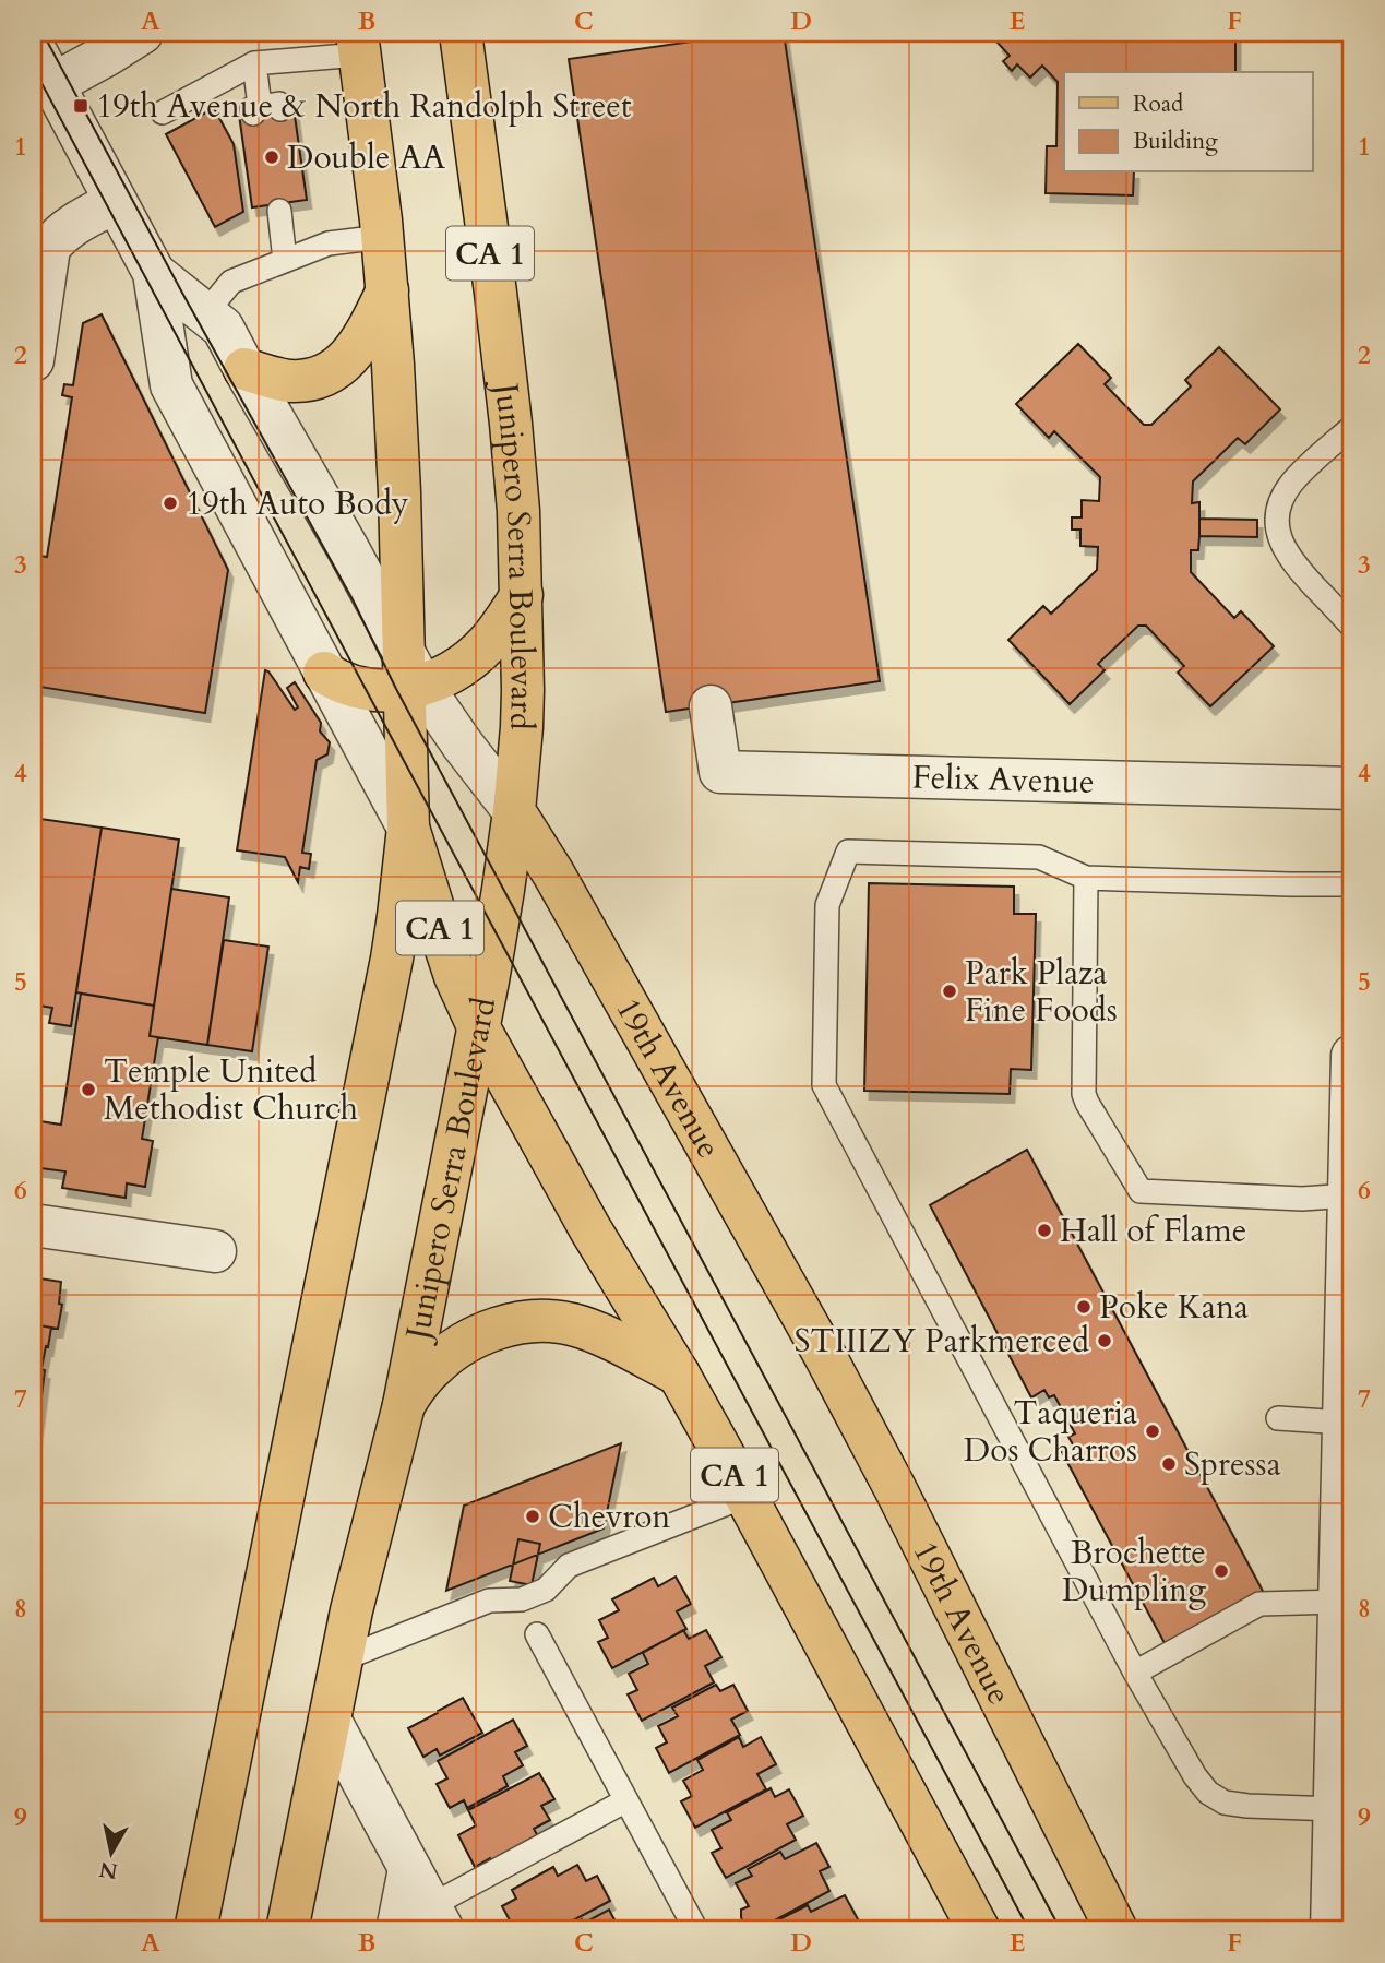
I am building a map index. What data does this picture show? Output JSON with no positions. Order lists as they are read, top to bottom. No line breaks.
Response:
{"streets":{"main road":["CA 1","Junipero Serra Boulevard","19th Avenue"],"street":["Felix Avenue"]},"crossings":[["CA 1","19th Avenue"],["Junipero Serra Boulevard","19th Avenue"]],"places":{"transit":["19th Avenue & North Randolph Street"],"other":["Double AA","19th Auto Body","Park Plaza Fine Foods","Temple United Methodist Church","Hall of Flame","Poke Kana","STIIIZY Parkmerced","Taqueria Dos Charros","Spressa","Chevron","Brochette Dumpling"]},"legend":["Road","Building"],"north":"bottom","grid":{"columns":["A","B","C","D","E","F"],"rows":["1","2","3","4","5","6","7","8","9"]}}
